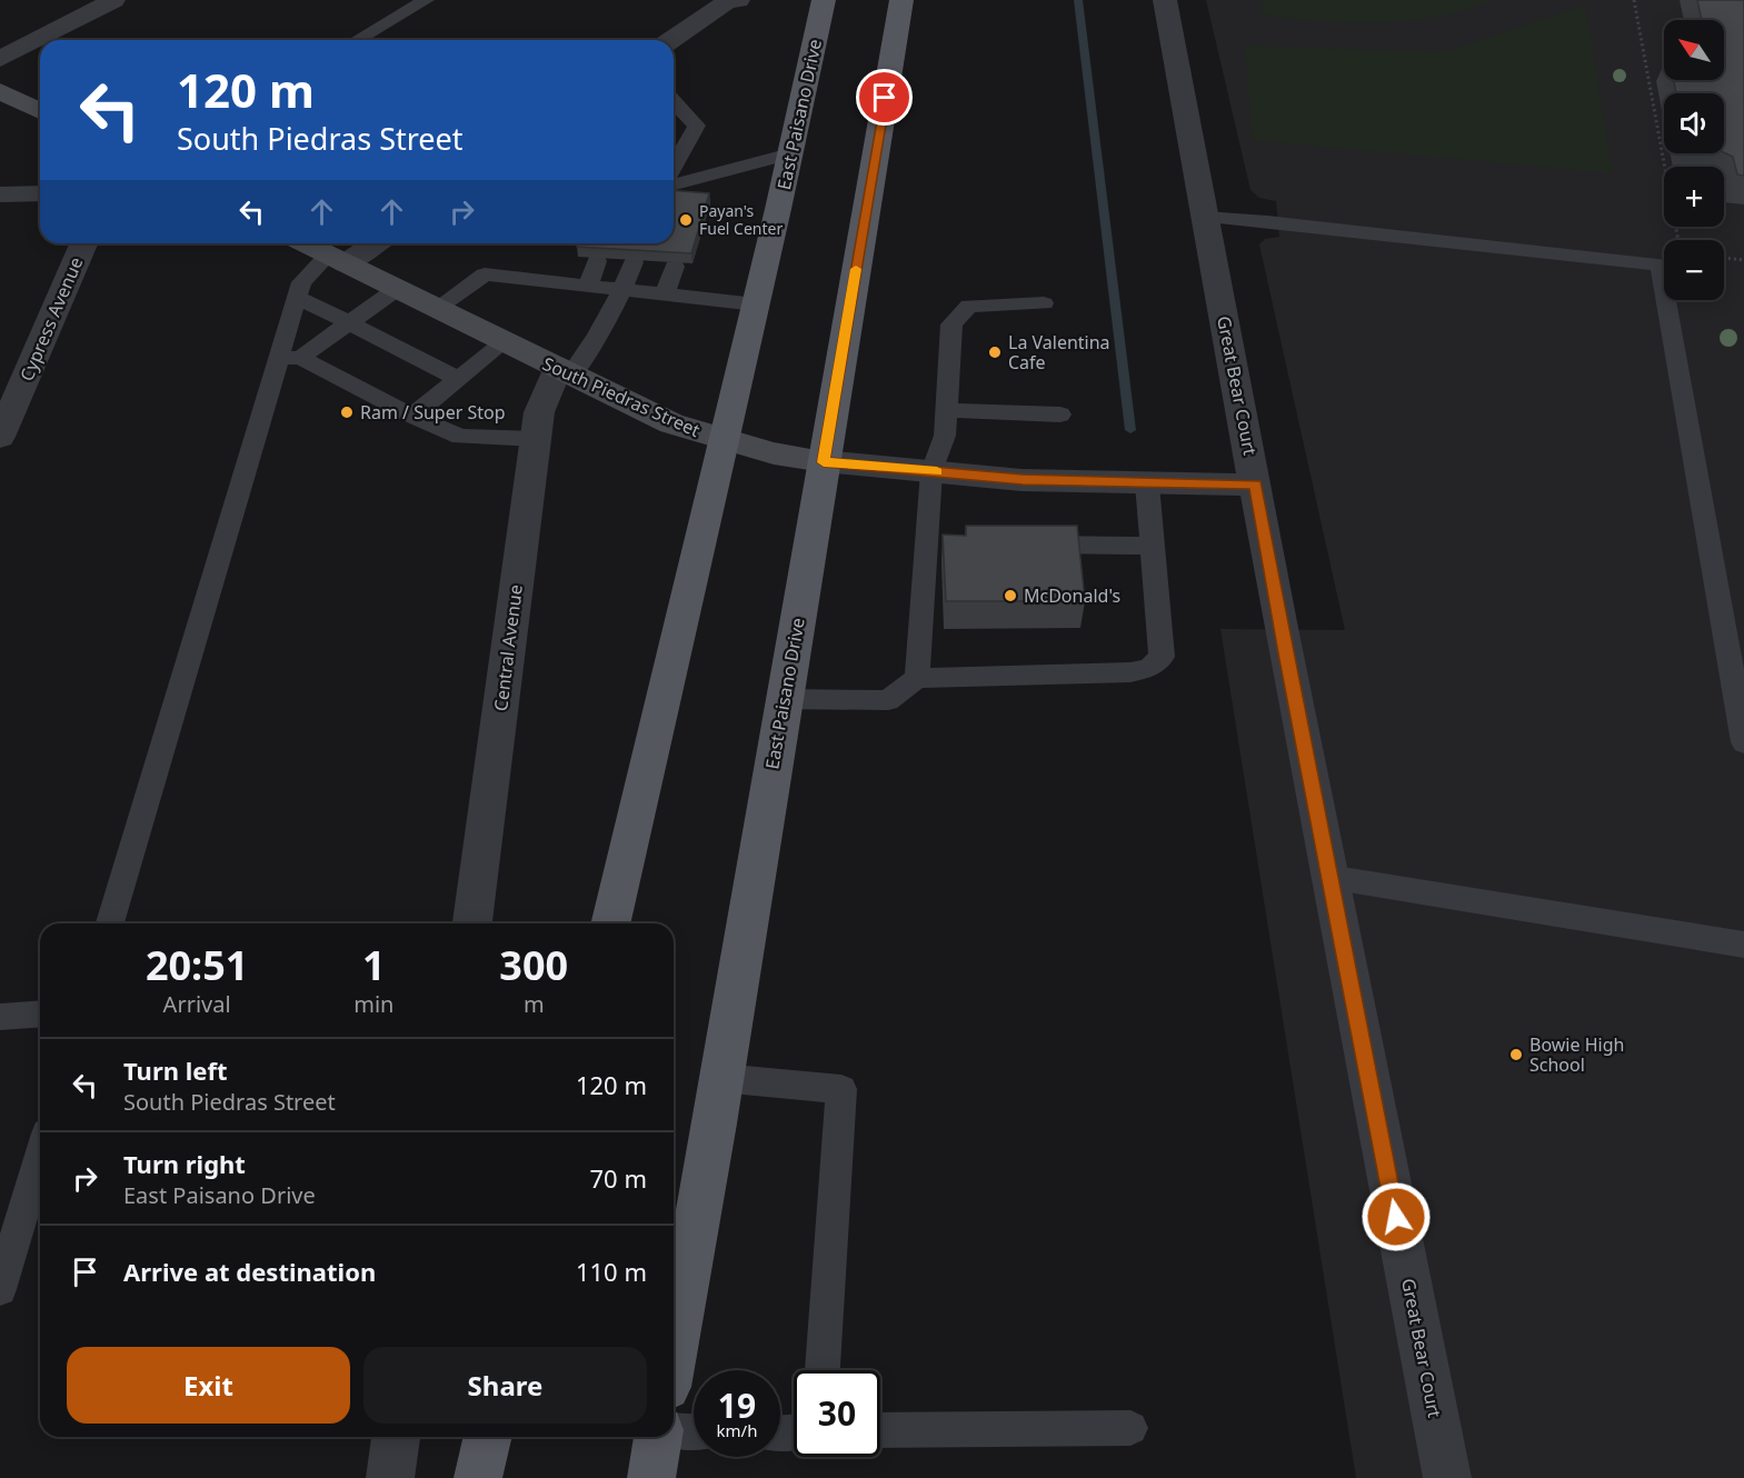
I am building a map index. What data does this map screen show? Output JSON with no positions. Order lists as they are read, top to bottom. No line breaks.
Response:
{"streets":{"main road":["East Paisano Drive","South Piedras Street"],"street":["Cypress Avenue","Great Bear Court","Central Avenue"]},"crossings":[["East Paisano Drive","South Piedras Street"],["Great Bear Court","South Piedras Street"],["South Piedras Street","Central Avenue"]],"places":["Payan's Fuel Center","La Valentina Cafe","Ram / Super Stop","McDonald's","Bowie High School"],"north":"top left","page":{"map_buttons":["+","−"],"turn":["120 m","South Piedras Street"],"eta":["20:51","Arrival","1","min","300","m"],"list":[{"name":"Turn left","note":"South Piedras Street","value":"120 m"},{"name":"Turn right","note":"East Paisano Drive","value":"70 m"},{"name":"Arrive at destination","value":"110 m"}],"buttons":["Exit","Share"],"speed":"19 km/h","limit":"30"}}
